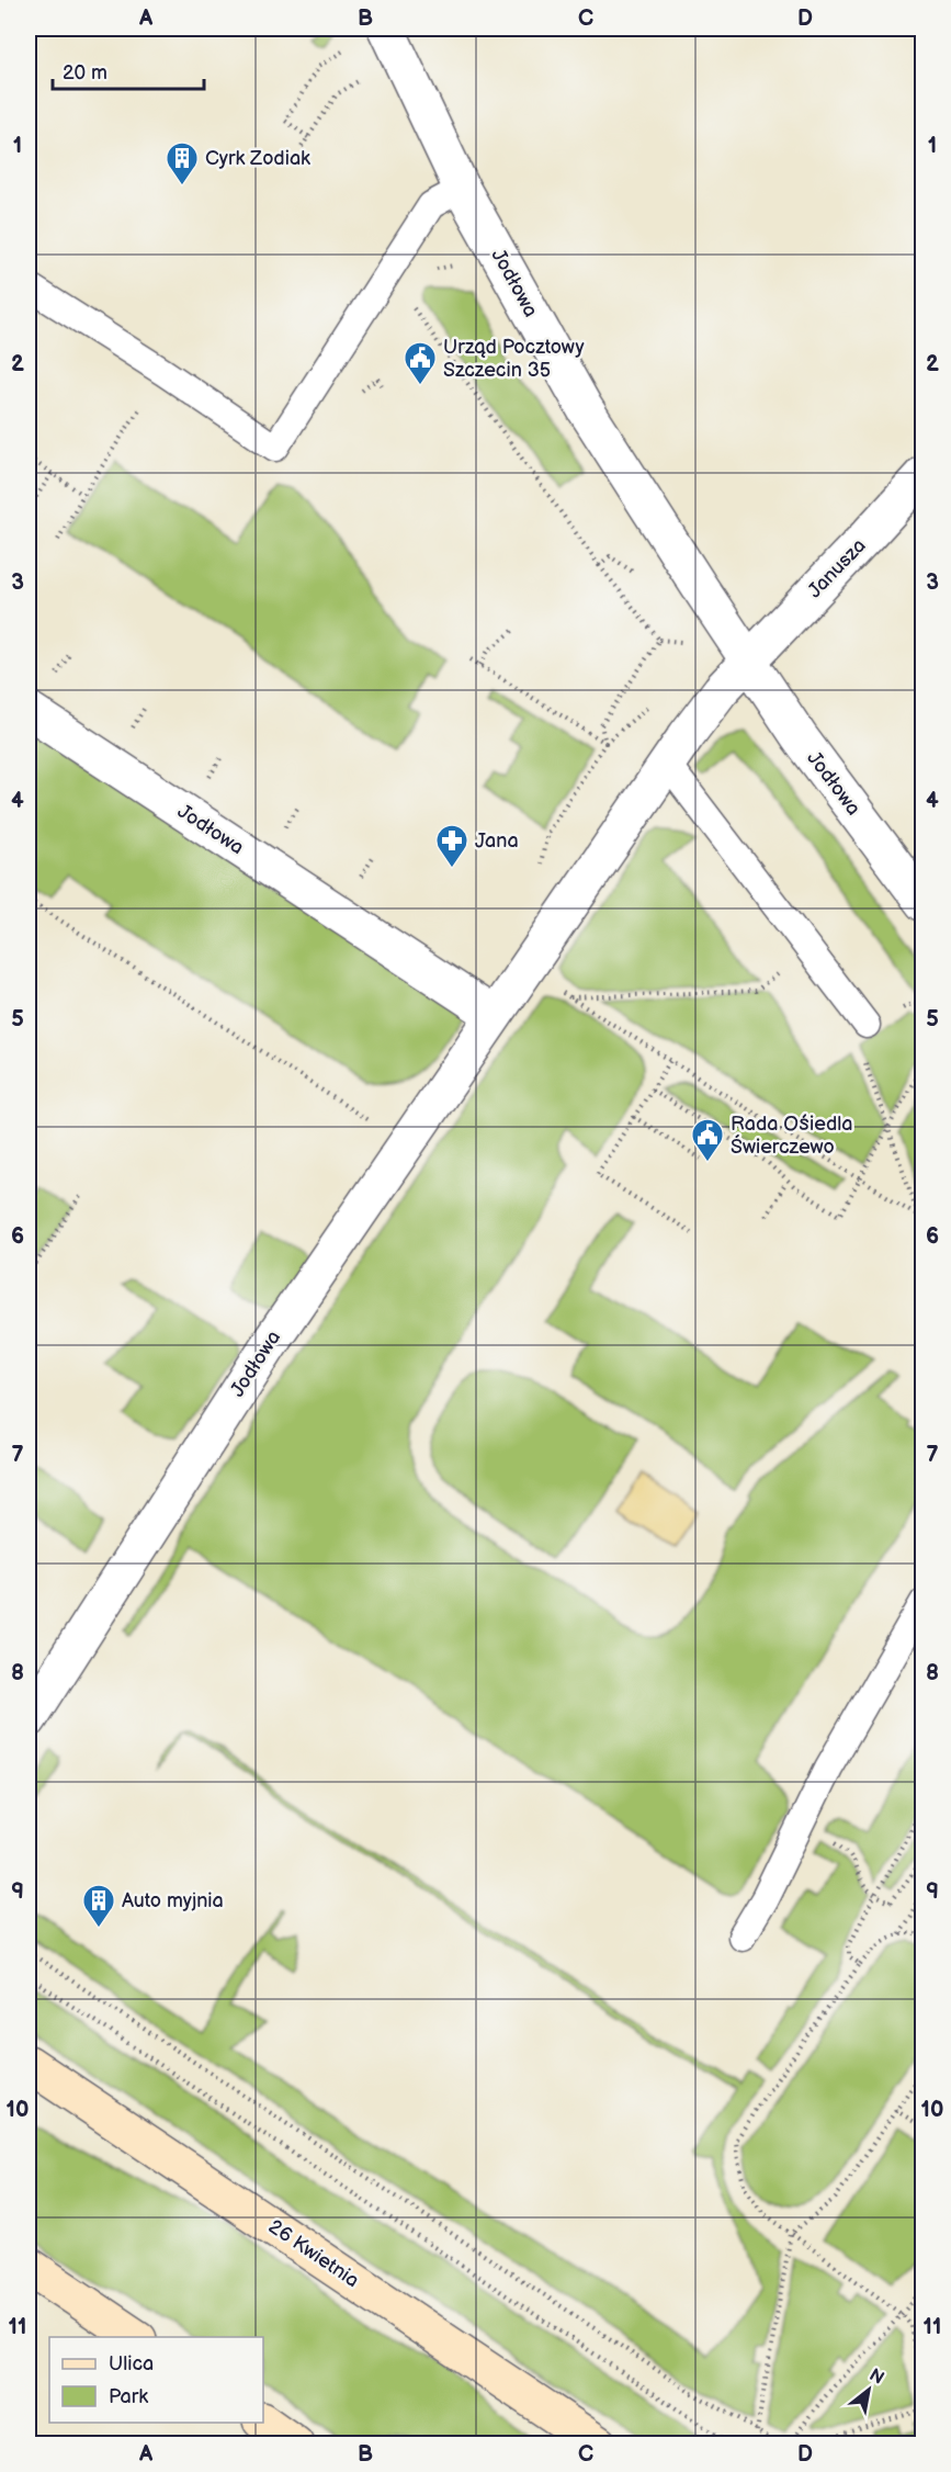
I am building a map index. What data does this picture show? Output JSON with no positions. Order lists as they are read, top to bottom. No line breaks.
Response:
{"streets":{"street":["Jodłowa","Janusza","26 Kwietnia"]},"crossings":[["Jodłowa","Janusza"]],"places":{"building":["Cyrk Zodiak","Auto myjnia"],"public building":["Urząd Pocztowy Szczecin 35","Rada Ośiedla Świerczewo"],"pharmacy":["Jana"]},"legend":["Ulica","Park"],"scale_bar":"20 m","north":"top right","grid":{"columns":["A","B","C","D"],"rows":["1","2","3","4","5","6","7","8","9","10","11"]}}
